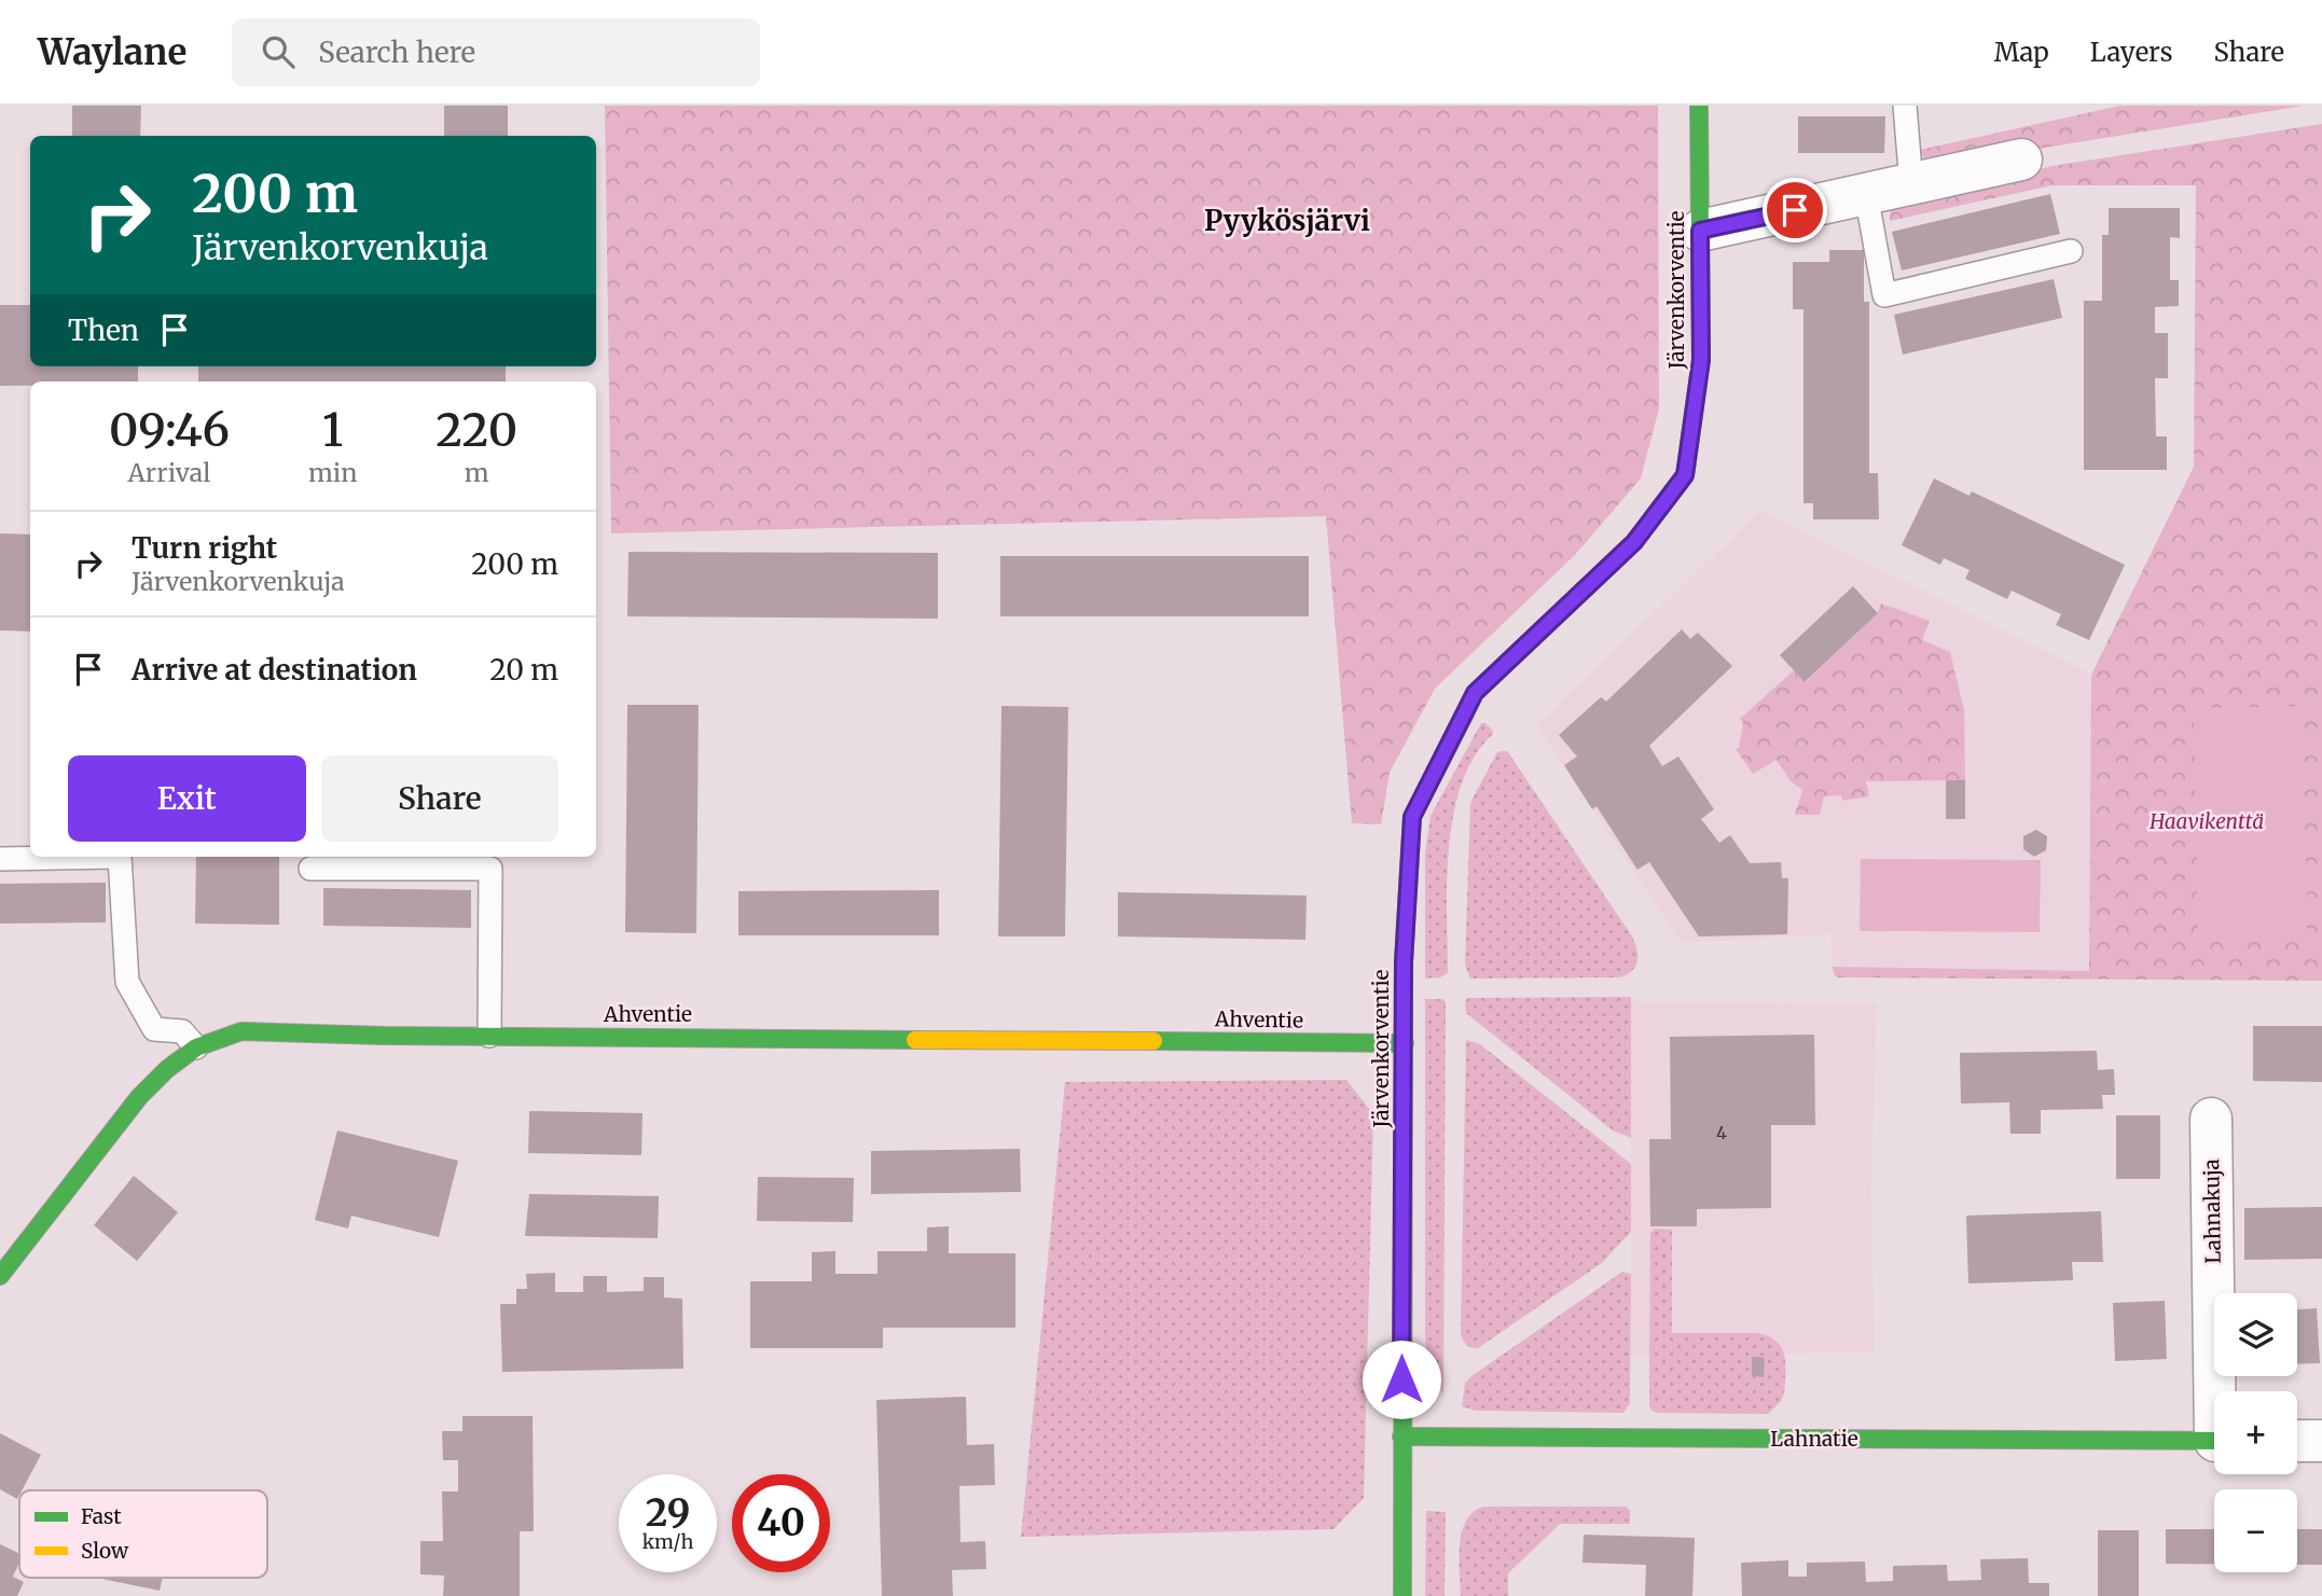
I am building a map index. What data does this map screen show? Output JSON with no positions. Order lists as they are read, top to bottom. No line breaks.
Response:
{"streets":{"street":["Järvenkorventie","Ahventie","Lahnakuja","Lahnatie"]},"crossings":[["Järvenkorventie","Ahventie"],["Järvenkorventie","Lahnatie"]],"districts":["Pyykösjärvi"],"parks":["Haavikenttä"],"house_numbers":["4"],"legend":["Fast","Slow"],"page":{"header":"Waylane","search":"Search here","nav":["Map","Layers","Share"],"turn":["200 m","Järvenkorvenkuja"],"then":"Then","eta":["09:46","Arrival","1","min","220","m"],"list":[{"name":"Turn right","note":"Järvenkorvenkuja","value":"200 m"},{"name":"Arrive at destination","value":"20 m"}],"buttons":["Exit","Share"],"map_buttons":["+","−"],"speed":"29 km/h","limit":"40"}}
